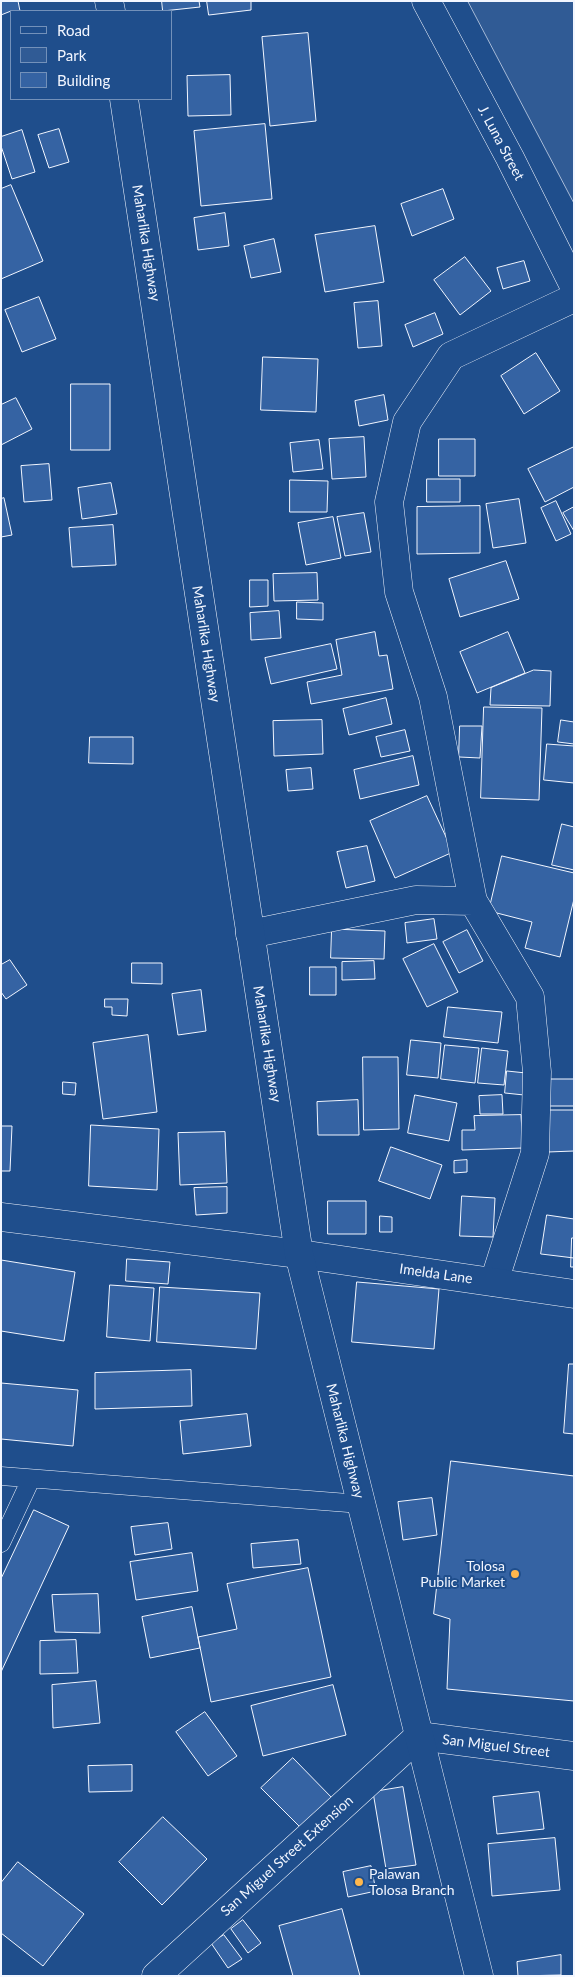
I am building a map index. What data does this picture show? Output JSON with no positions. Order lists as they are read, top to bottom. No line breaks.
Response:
{"streets":{"main road":["J. Luna Street","Maharlika Highway","Imelda Lane","San Miguel Street","San Miguel Street Extension"]},"crossings":[["Maharlika Highway","Imelda Lane"],["Maharlika Highway","San Miguel Street"],["Maharlika Highway","San Miguel Street Extension"],["San Miguel Street","San Miguel Street Extension"]],"places":["Tolosa Public Market","Palawan Tolosa Branch"],"legend":["Road","Park","Building"]}
